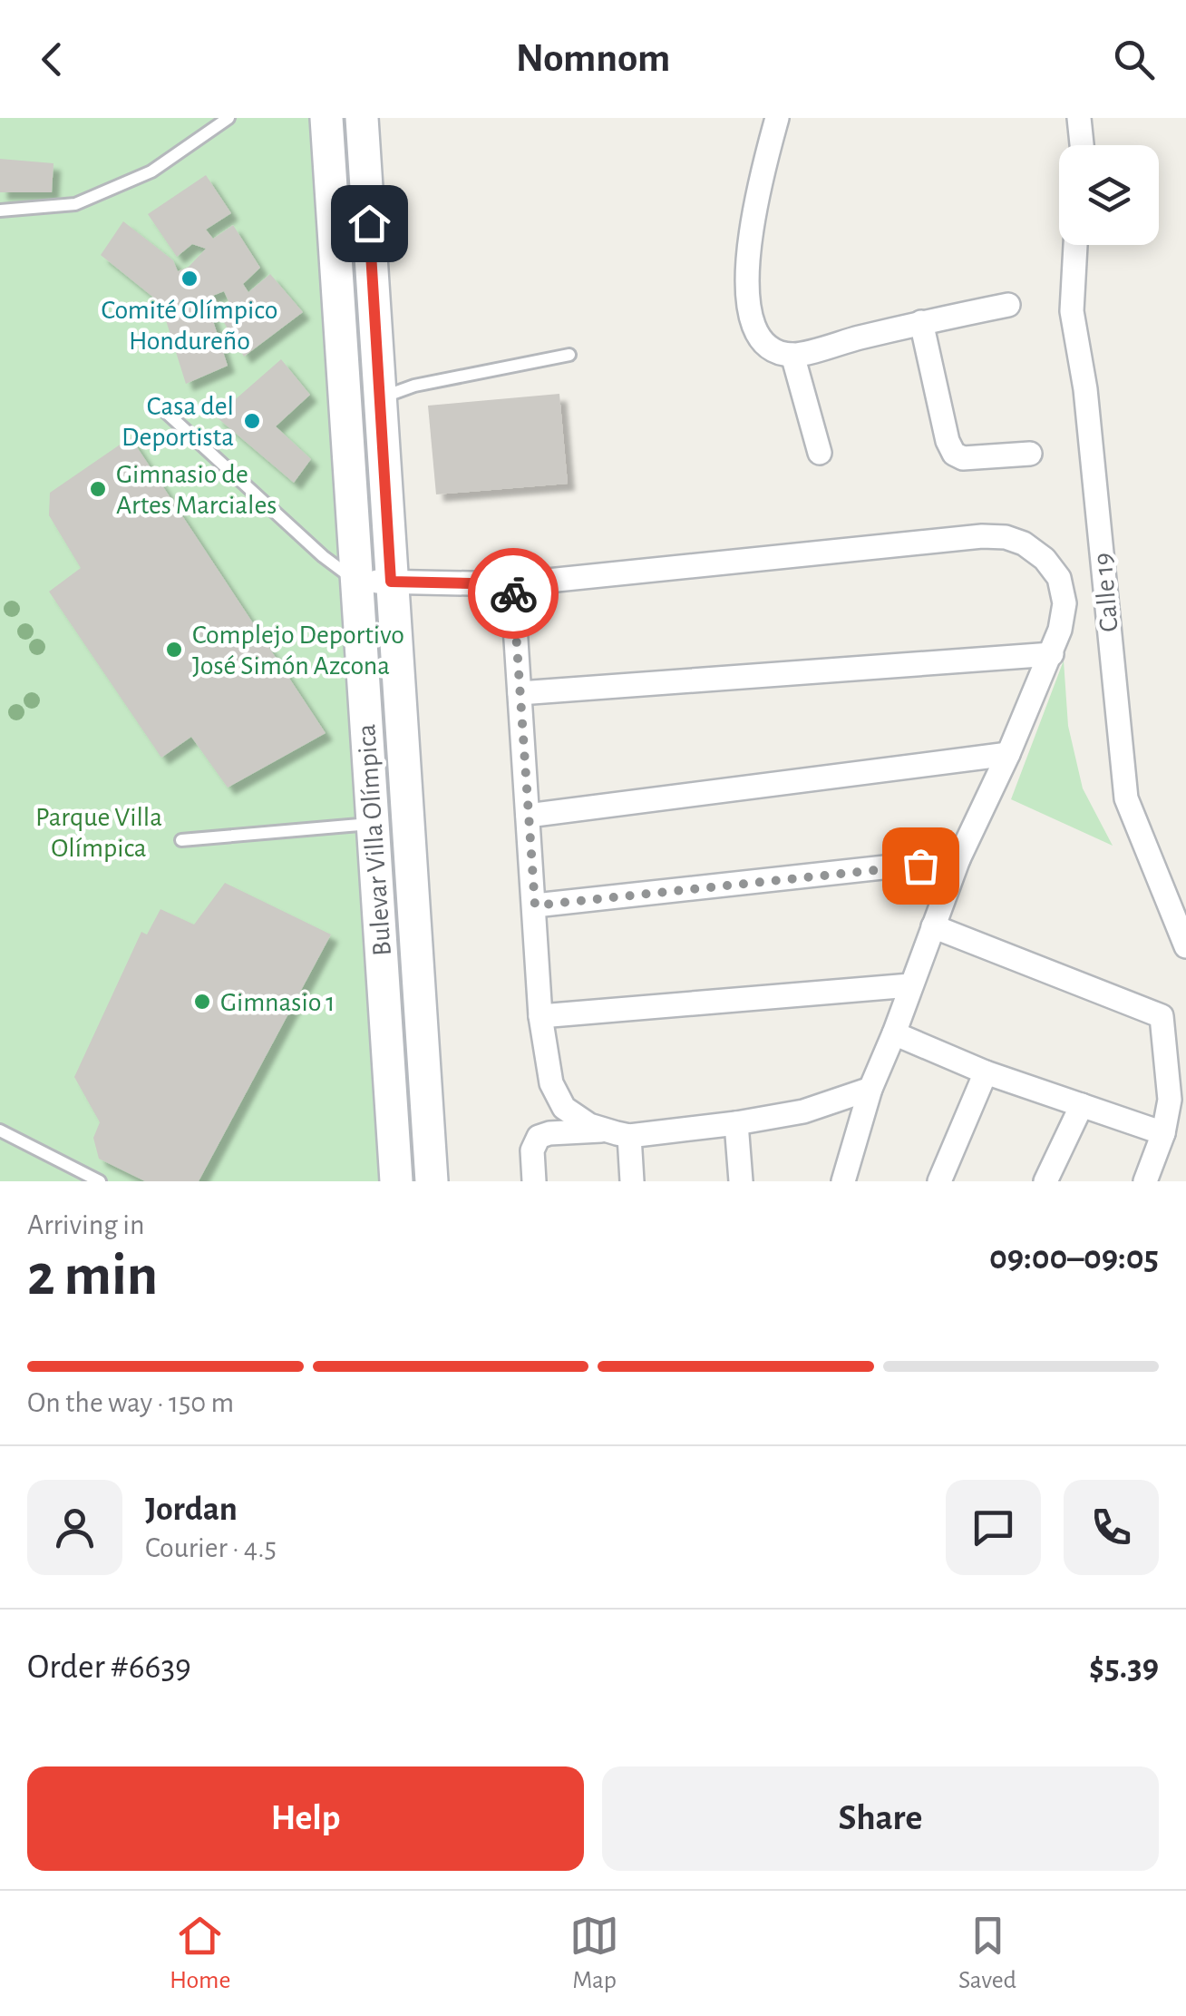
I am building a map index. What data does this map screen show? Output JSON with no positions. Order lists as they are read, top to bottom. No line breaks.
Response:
{"streets":{"main road":["Bulevar Villa Olímpica"],"street":["Calle 19"]},"parks":["Parque Villa Olímpica"],"places":["Comité Olímpico Hondureño","Casa del Deportista","Gimnasio de Artes Marciales","Complejo Deportivo José Simón Azcona","Gimnasio 1"],"page":{"header":"Nomnom","heading":["2 min","Arriving in","09:00–09:05"],"panel":["Jordan","Courier · 4.5","Order #6639","$5.39"],"bar":"On the way · 150 m","buttons":["Help","Share"],"tabs":["Home","Map","Saved"]}}
